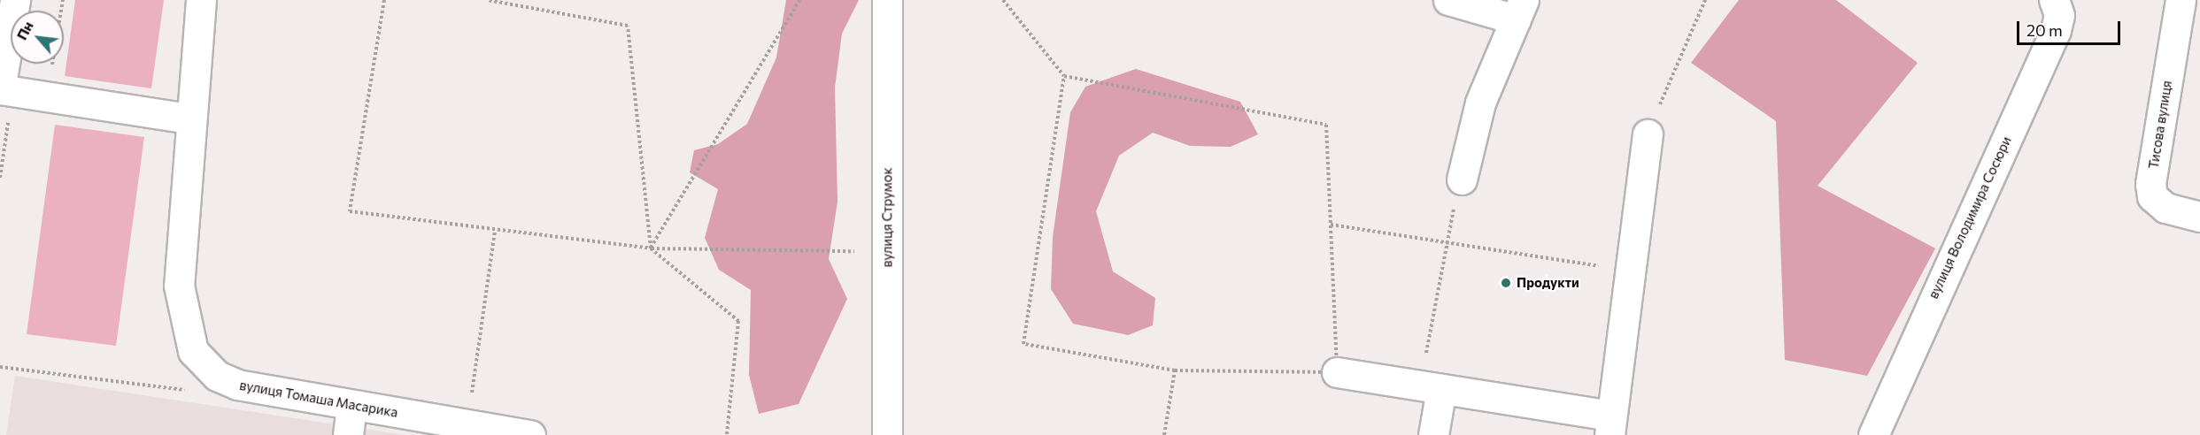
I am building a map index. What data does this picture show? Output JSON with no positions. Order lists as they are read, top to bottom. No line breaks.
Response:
{"streets":{"street":["Тисова вулиця","вулиця Струмок","вулиця Володимира Сосюри","вулиця Томаша Масарика"]},"places":["Продукти"],"scale_bar":"20 m","north":"top left"}
